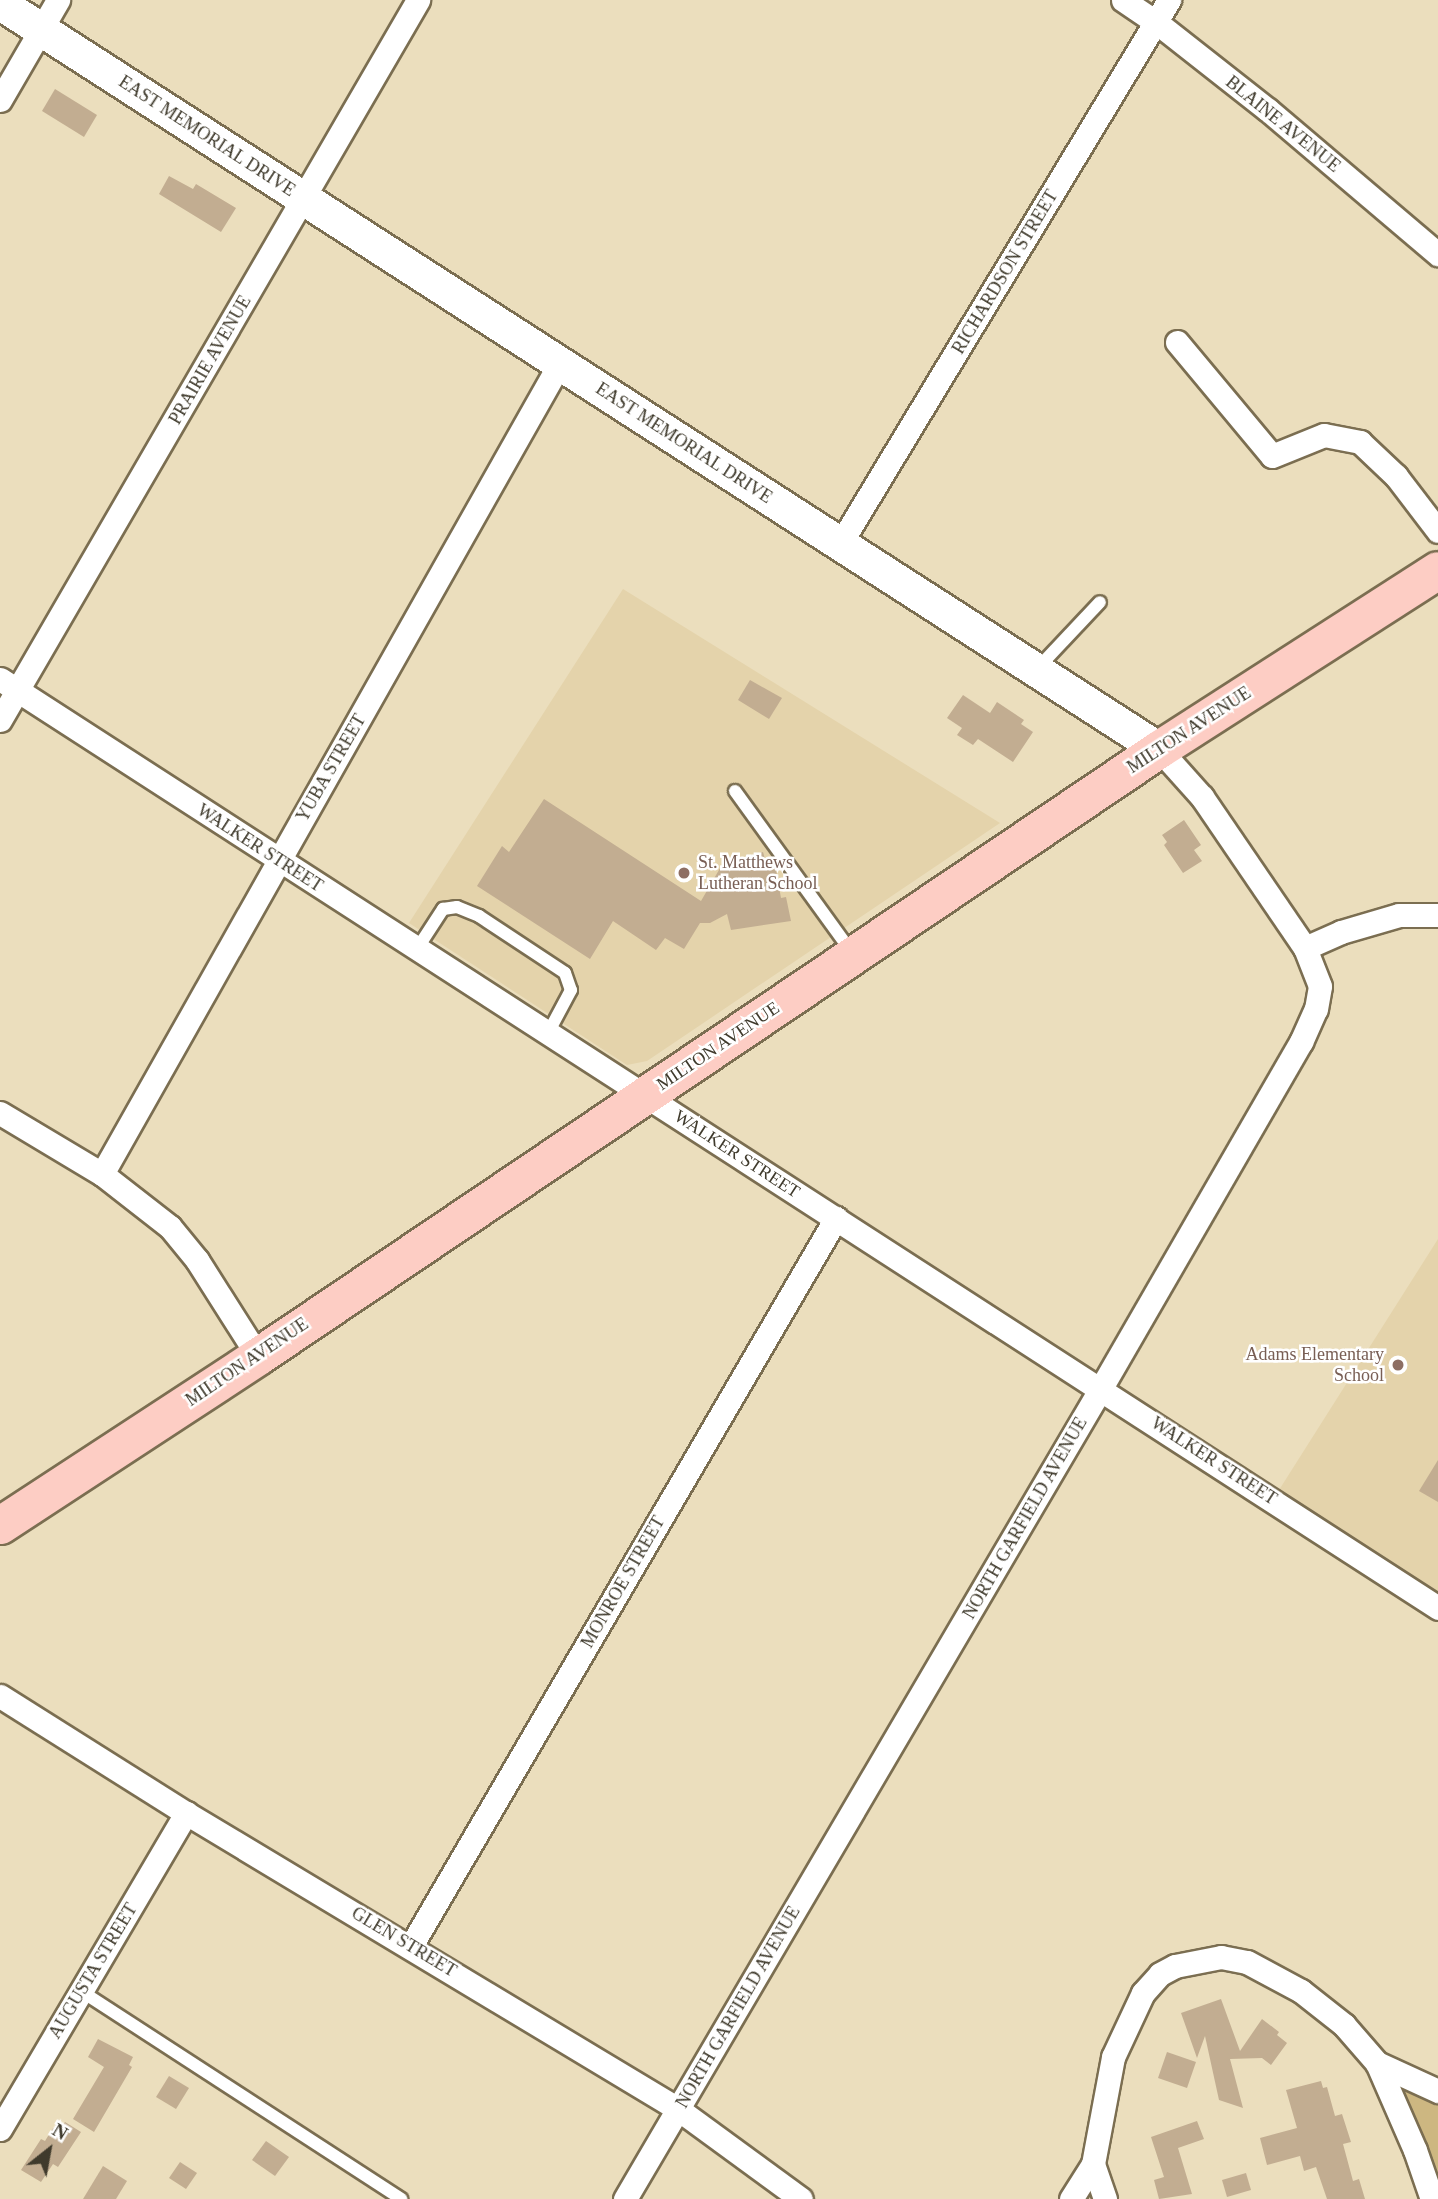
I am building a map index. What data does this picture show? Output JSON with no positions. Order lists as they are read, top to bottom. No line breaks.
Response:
{"streets":{"main road":["EAST MEMORIAL DRIVE","MILTON AVENUE"],"street":["BLAINE AVENUE","RICHARDSON STREET","PRAIRIE AVENUE","YUBA STREET","WALKER STREET","NORTH GARFIELD AVENUE","MONROE STREET","GLEN STREET","AUGUSTA STREET"]},"crossings":[["BLAINE AVENUE","RICHARDSON STREET"],["EAST MEMORIAL DRIVE","RICHARDSON STREET"],["EAST MEMORIAL DRIVE","PRAIRIE AVENUE"],["EAST MEMORIAL DRIVE","MILTON AVENUE"],["EAST MEMORIAL DRIVE","YUBA STREET"],["EAST MEMORIAL DRIVE","NORTH GARFIELD AVENUE"],["PRAIRIE AVENUE","WALKER STREET"],["MILTON AVENUE","WALKER STREET"],["YUBA STREET","WALKER STREET"],["WALKER STREET","NORTH GARFIELD AVENUE"],["WALKER STREET","MONROE STREET"],["NORTH GARFIELD AVENUE","GLEN STREET"],["MONROE STREET","GLEN STREET"],["GLEN STREET","AUGUSTA STREET"]],"places":["St. Matthews Lutheran School","Adams Elementary School"],"north":"top right"}
